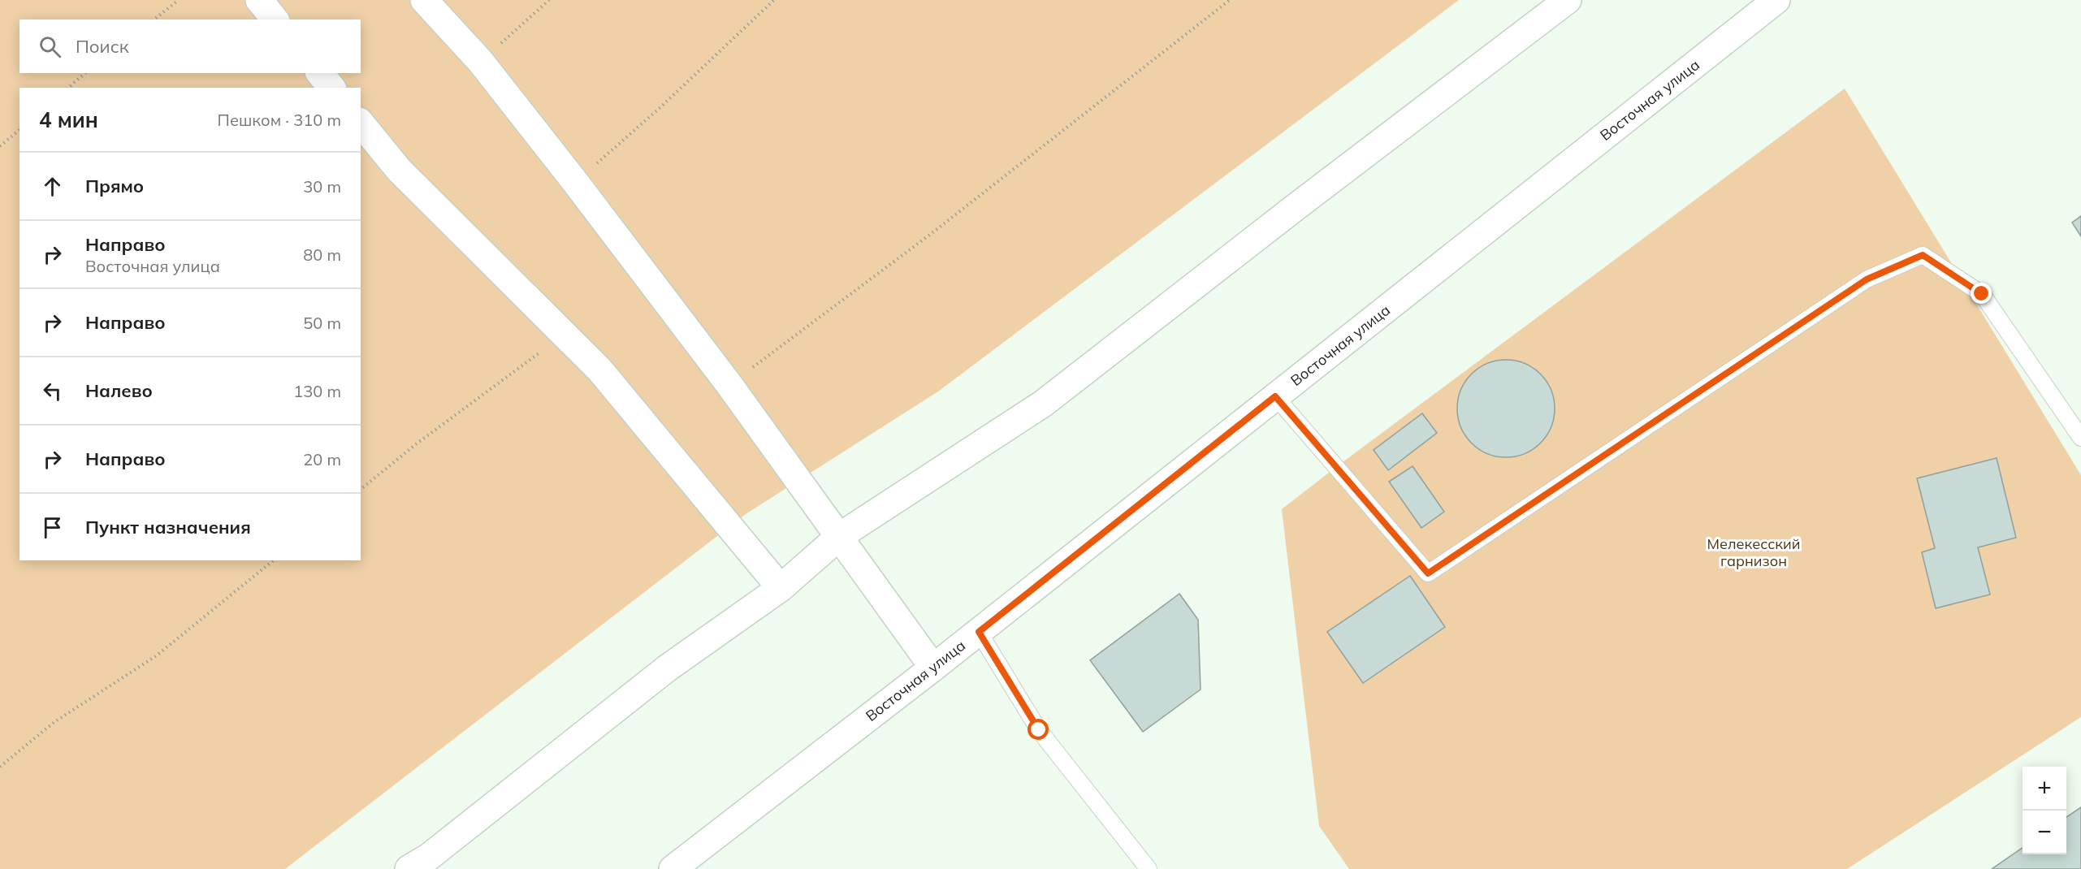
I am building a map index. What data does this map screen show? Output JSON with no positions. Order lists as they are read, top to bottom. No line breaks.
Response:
{"streets":{"street":["Восточная улица"]},"parks":["Мелекесский гарнизон"],"page":{"search":"Поиск","heading":["4 мин","Пешком · 310 m"],"list":[["Прямо","30 m"],["Направо","Восточная улица","80 m"],["Направо","50 m"],["Налево","130 m"],["Направо","20 m"],"Пункт назначения"],"map_buttons":["+","−"]}}
